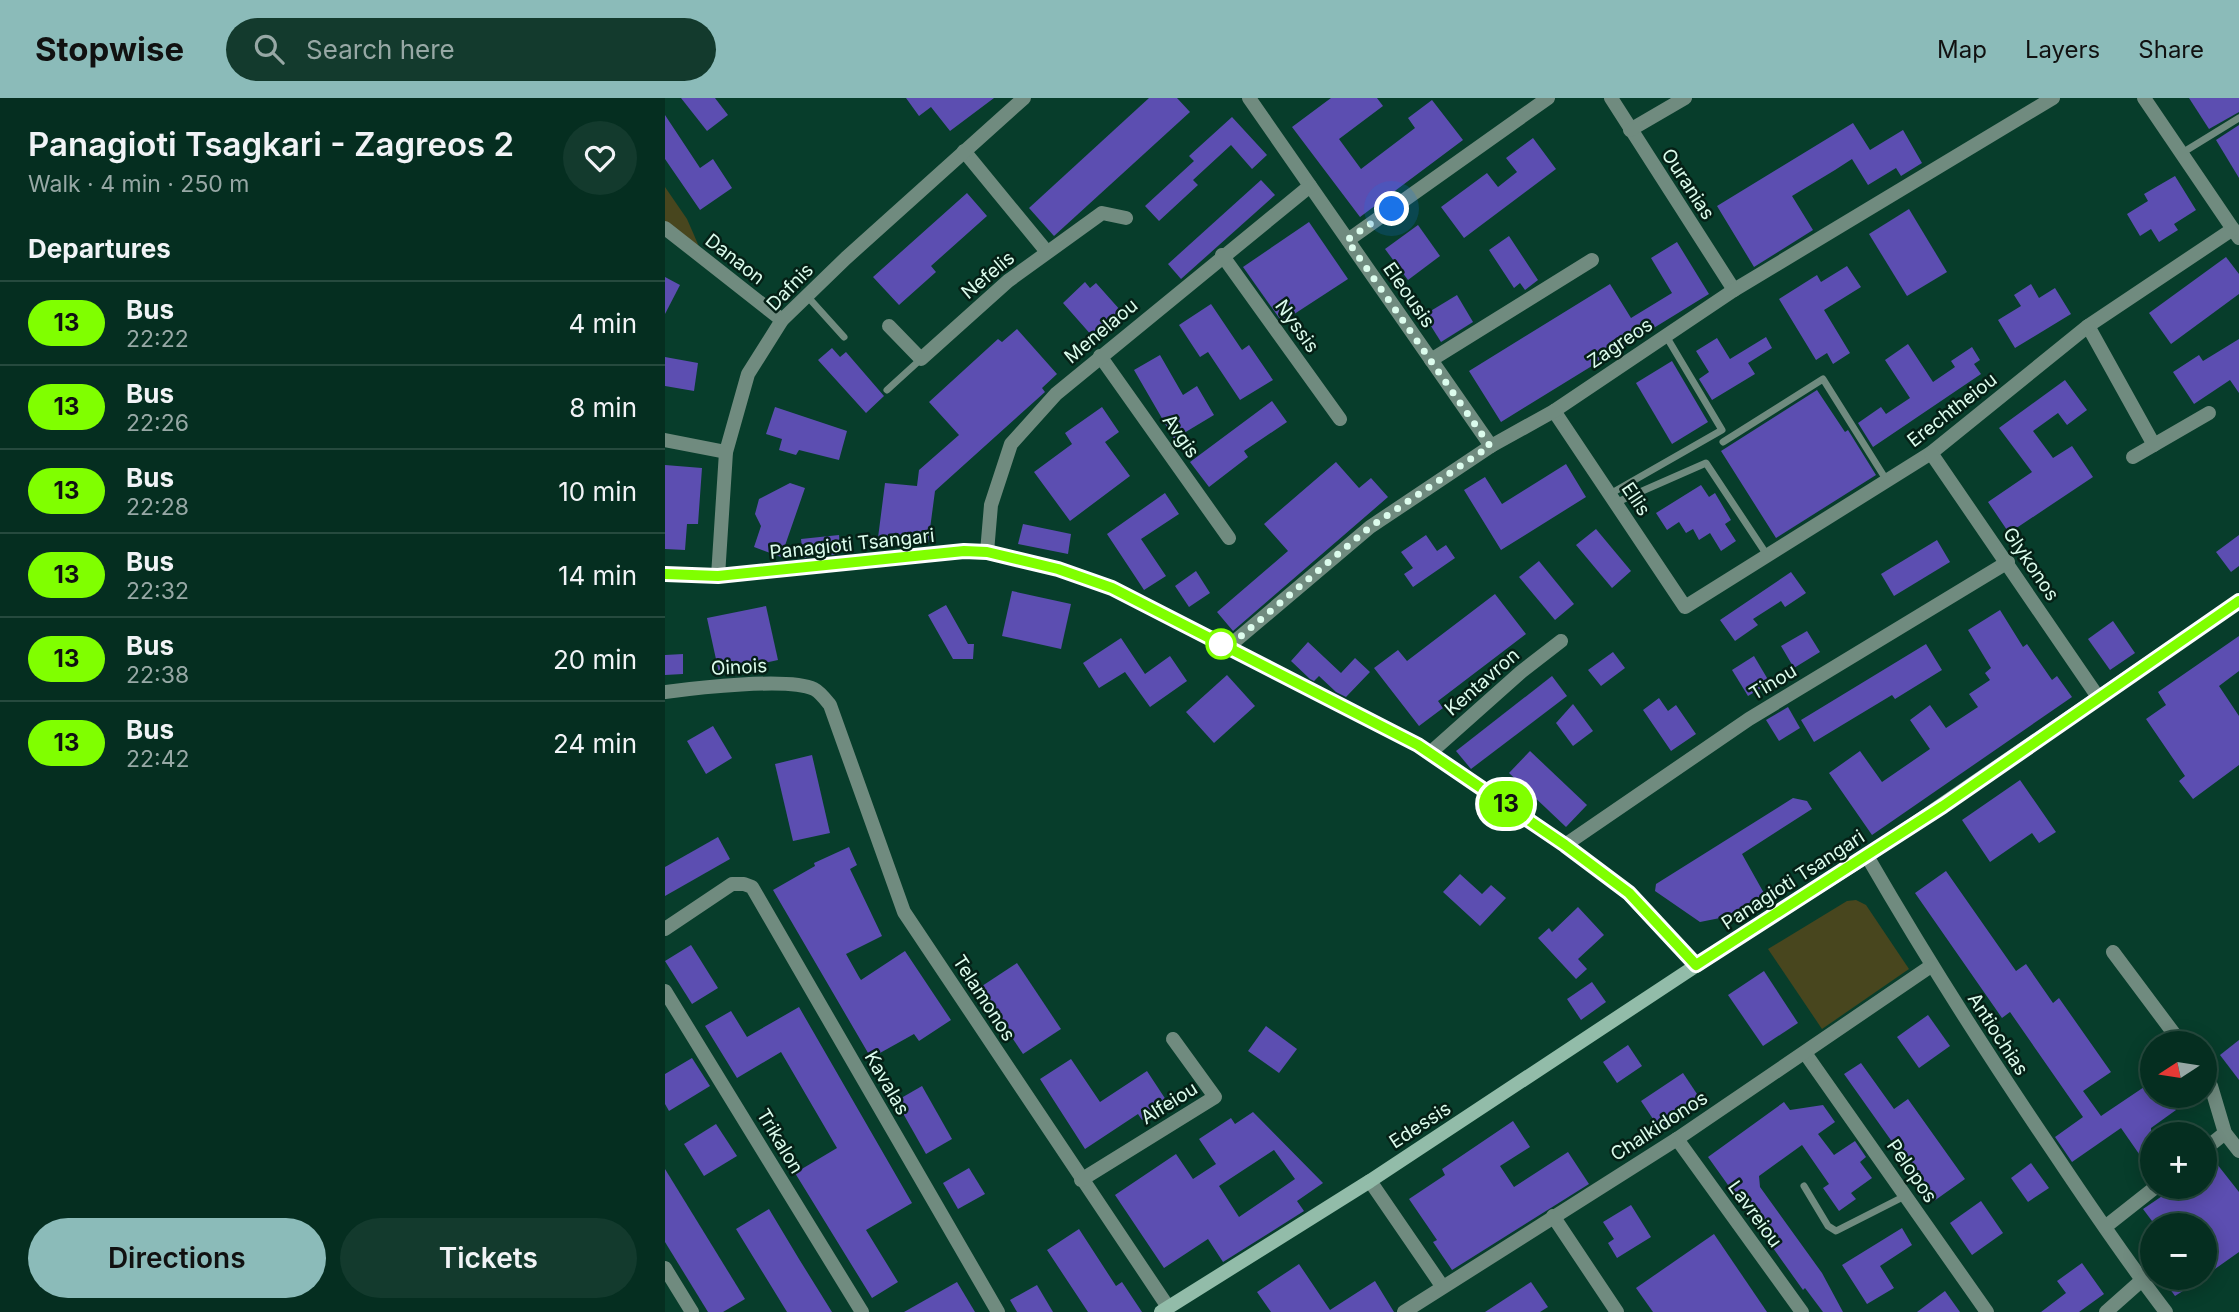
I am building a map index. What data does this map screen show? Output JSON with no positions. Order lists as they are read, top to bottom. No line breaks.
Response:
{"streets":{"main road":["Panagioti Tsangari","Edessis"],"street":["Ouranias","Danaon","Nefelis","Dafnis","Eleousis","Nyssis","Menelaou","Zagreos","Erechtheiou","Avgis","Ellis","Glykonos","Oinois","Kentavron","Tinou","Telamonos","Antiochias","Kavalas","Alfeiou","Chalkidonos","Trikalon","Pelopos","Lavreiou"]},"crossings":[["Ouranias","Zagreos"],["Danaon","Dafnis"],["Dafnis","Panagioti Tsangari"],["Eleousis","Menelaou"],["Eleousis","Zagreos"],["Nyssis","Menelaou"],["Menelaou","Avgis"],["Menelaou","Panagioti Tsangari"],["Zagreos","Ellis"],["Zagreos","Panagioti Tsangari"],["Erechtheiou","Ellis"],["Erechtheiou","Glykonos"],["Panagioti Tsangari","Glykonos"],["Panagioti Tsangari","Kentavron"],["Panagioti Tsangari","Tinou"],["Panagioti Tsangari","Antiochias"],["Panagioti Tsangari","Edessis"],["Glykonos","Tinou"],["Oinois","Telamonos"],["Telamonos","Alfeiou"],["Telamonos","Edessis"],["Antiochias","Chalkidonos"],["Chalkidonos","Pelopos"],["Chalkidonos","Lavreiou"]],"lines":["bus line 13"],"north":"left","page":{"header":"Stopwise","search":"Search here","nav":["Map","Layers","Share"],"heading":[["Panagioti Tsagkari - Zagreos 2","Walk · 4 min · 250 m"],"Departures"],"on_map":"13","list":[{"mark":"13","name":"Bus","note":"22:22","value":"4 min"},{"mark":"13","name":"Bus","note":"22:26","value":"8 min"},{"mark":"13","name":"Bus","note":"22:28","value":"10 min"},{"mark":"13","name":"Bus","note":"22:32","value":"14 min"},{"mark":"13","name":"Bus","note":"22:38","value":"20 min"},{"mark":"13","name":"Bus","note":"22:42","value":"24 min"}],"map_buttons":["+","−"],"buttons":["Directions","Tickets"]}}
